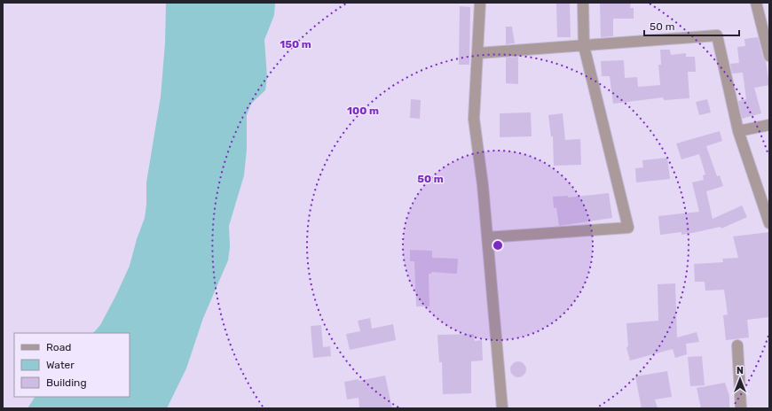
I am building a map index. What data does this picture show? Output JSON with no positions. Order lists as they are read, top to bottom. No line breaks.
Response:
{"legend":["Road","Water","Building"],"scale_bar":"50 m","north":"top","rings":["150 m","100 m","50 m"]}
